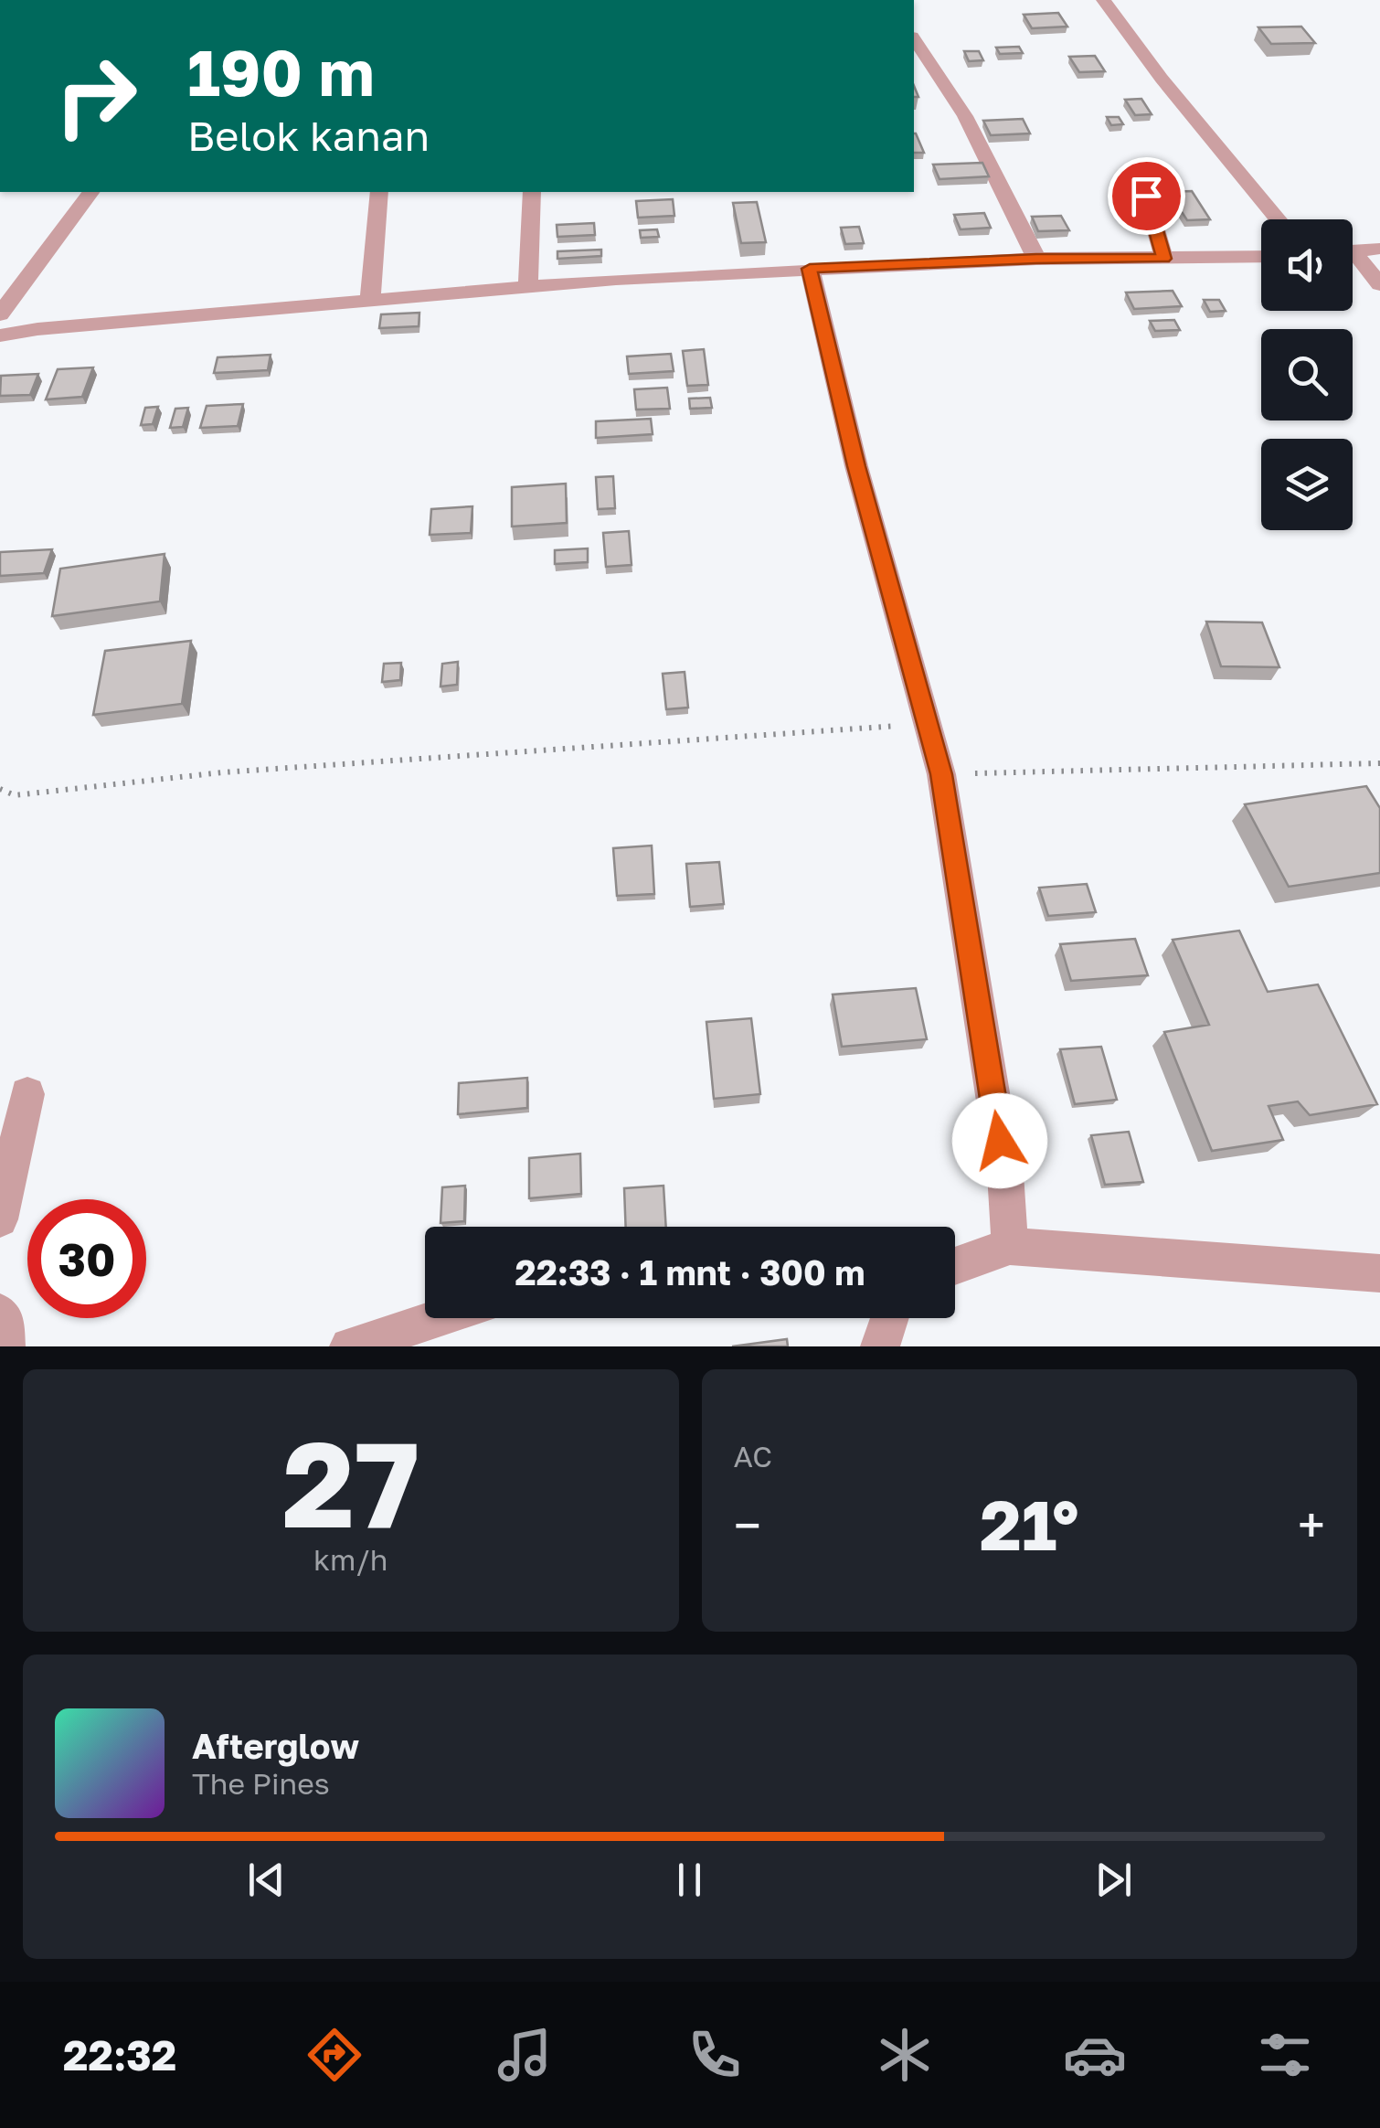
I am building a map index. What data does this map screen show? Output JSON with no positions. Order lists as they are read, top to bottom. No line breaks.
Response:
{"page":{"turn":["190 m","Belok kanan"],"limit":"30","trip":"22:33 · 1 mnt · 300 m","tile":[["27","km/h"],"AC"],"heat":["−","21°","+"],"song":["Afterglow","The Pines"],"tabs":"22:32"}}
